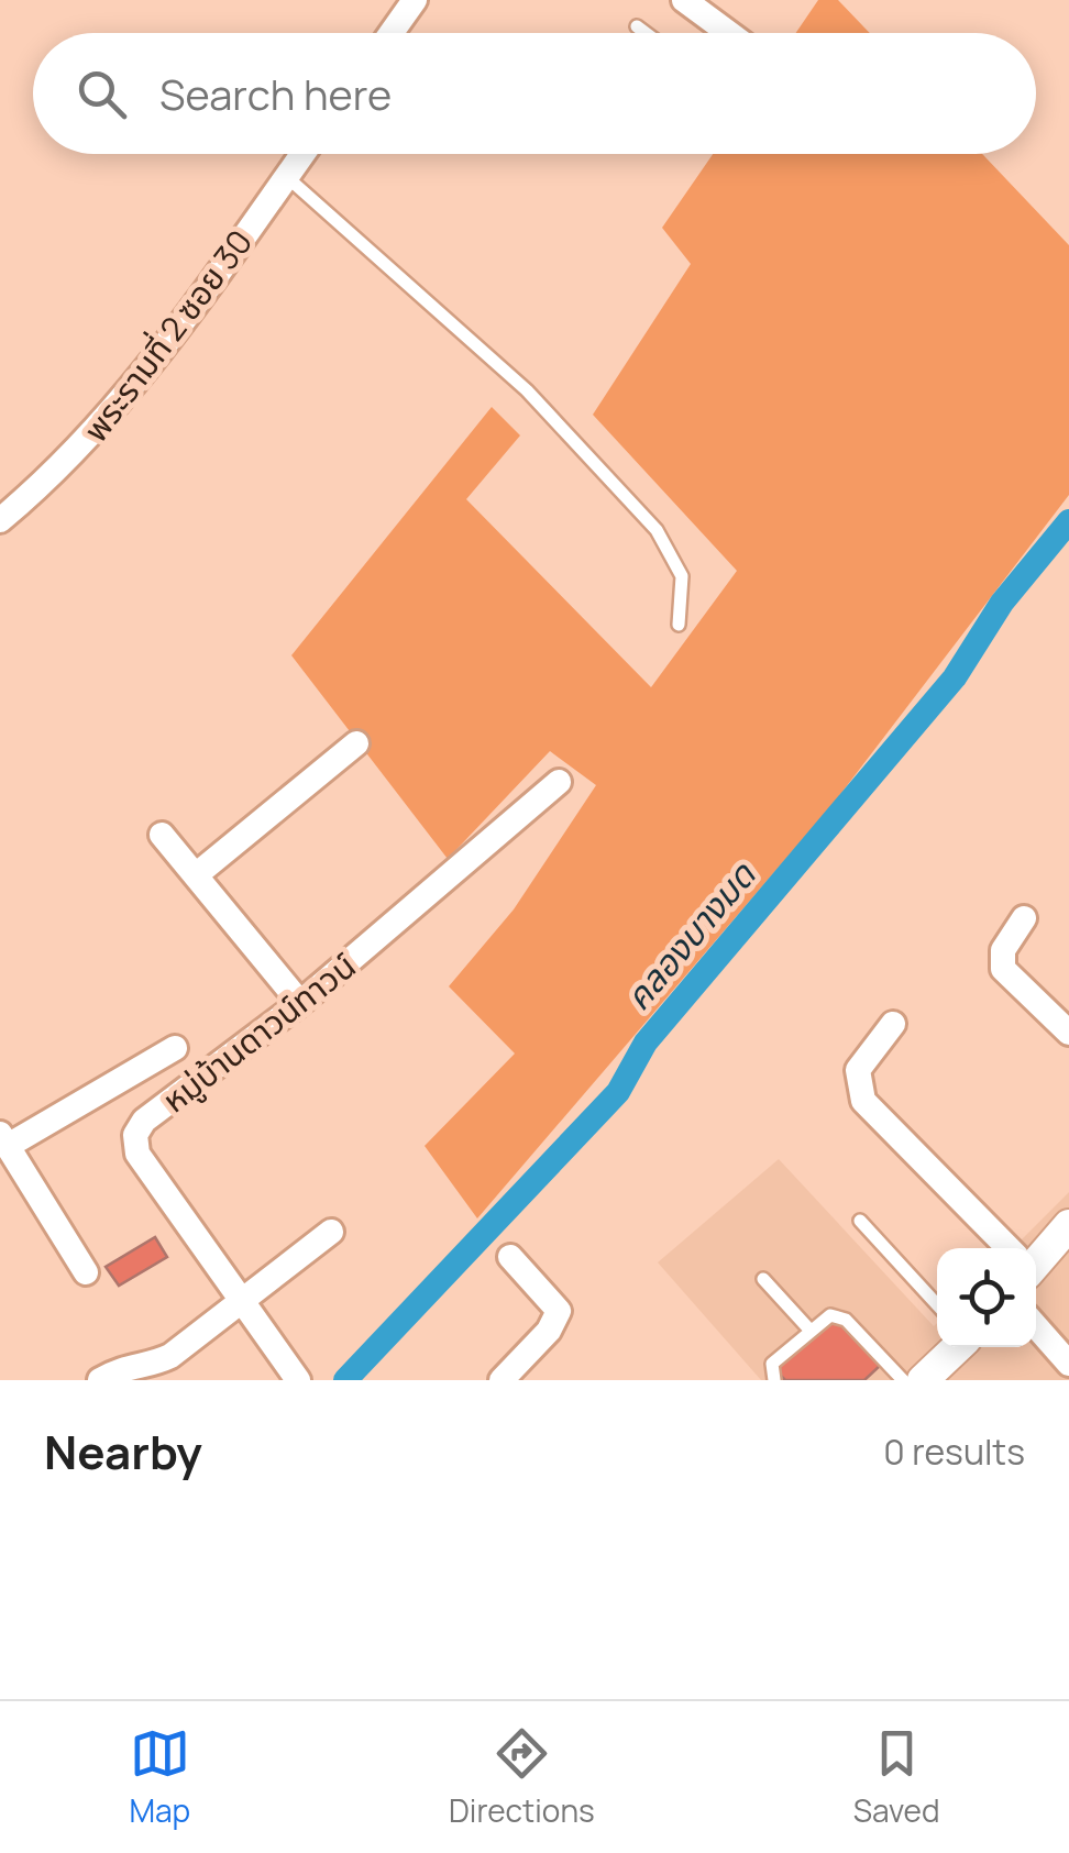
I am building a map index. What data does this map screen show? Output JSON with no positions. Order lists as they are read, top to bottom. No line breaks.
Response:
{"streets":{"street":["พระรามที่ 2 ซอย 30","หมู่บ้านดาวน์ทาวน์"]},"water":["คลองบางมด"],"page":{"search":"Search here","heading":["Nearby","0 results"],"nav":["Map","Directions","Saved"]}}
